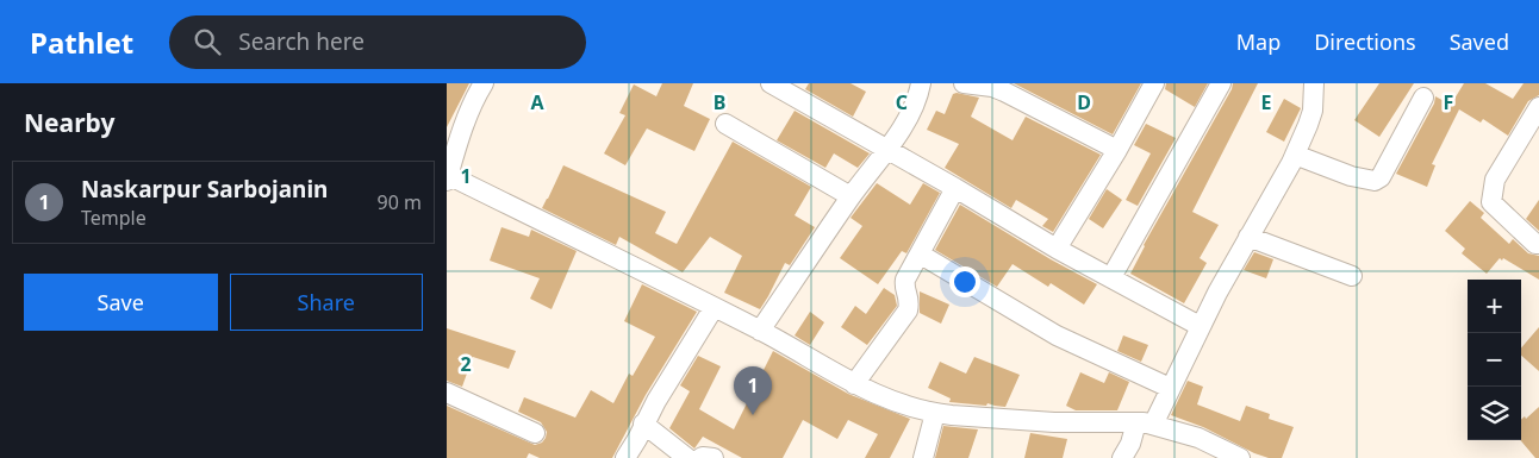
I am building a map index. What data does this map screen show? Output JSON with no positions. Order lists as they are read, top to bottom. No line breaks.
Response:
{"page":{"header":"Pathlet","search":"Search here","nav":["Map","Directions","Saved"],"heading":"Nearby","list":[{"mark":"1","name":"Naskarpur Sarbojanin","note":"Temple","value":"90 m"}],"buttons":["Save","Share"],"map_buttons":["+","−"],"pins":"1"},"grid":{"columns":["A","B","C","D","E","F"],"rows":["1","2"]}}
